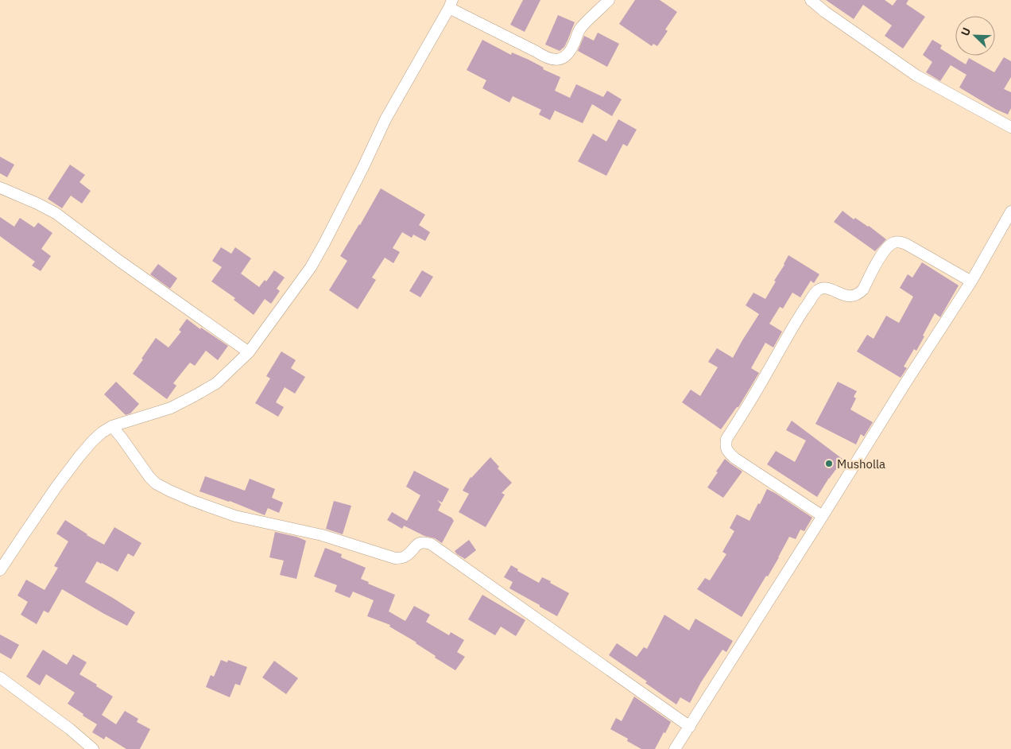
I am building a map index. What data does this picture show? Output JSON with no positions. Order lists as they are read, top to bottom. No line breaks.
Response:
{"places":["Musholla"],"north":"top left"}
